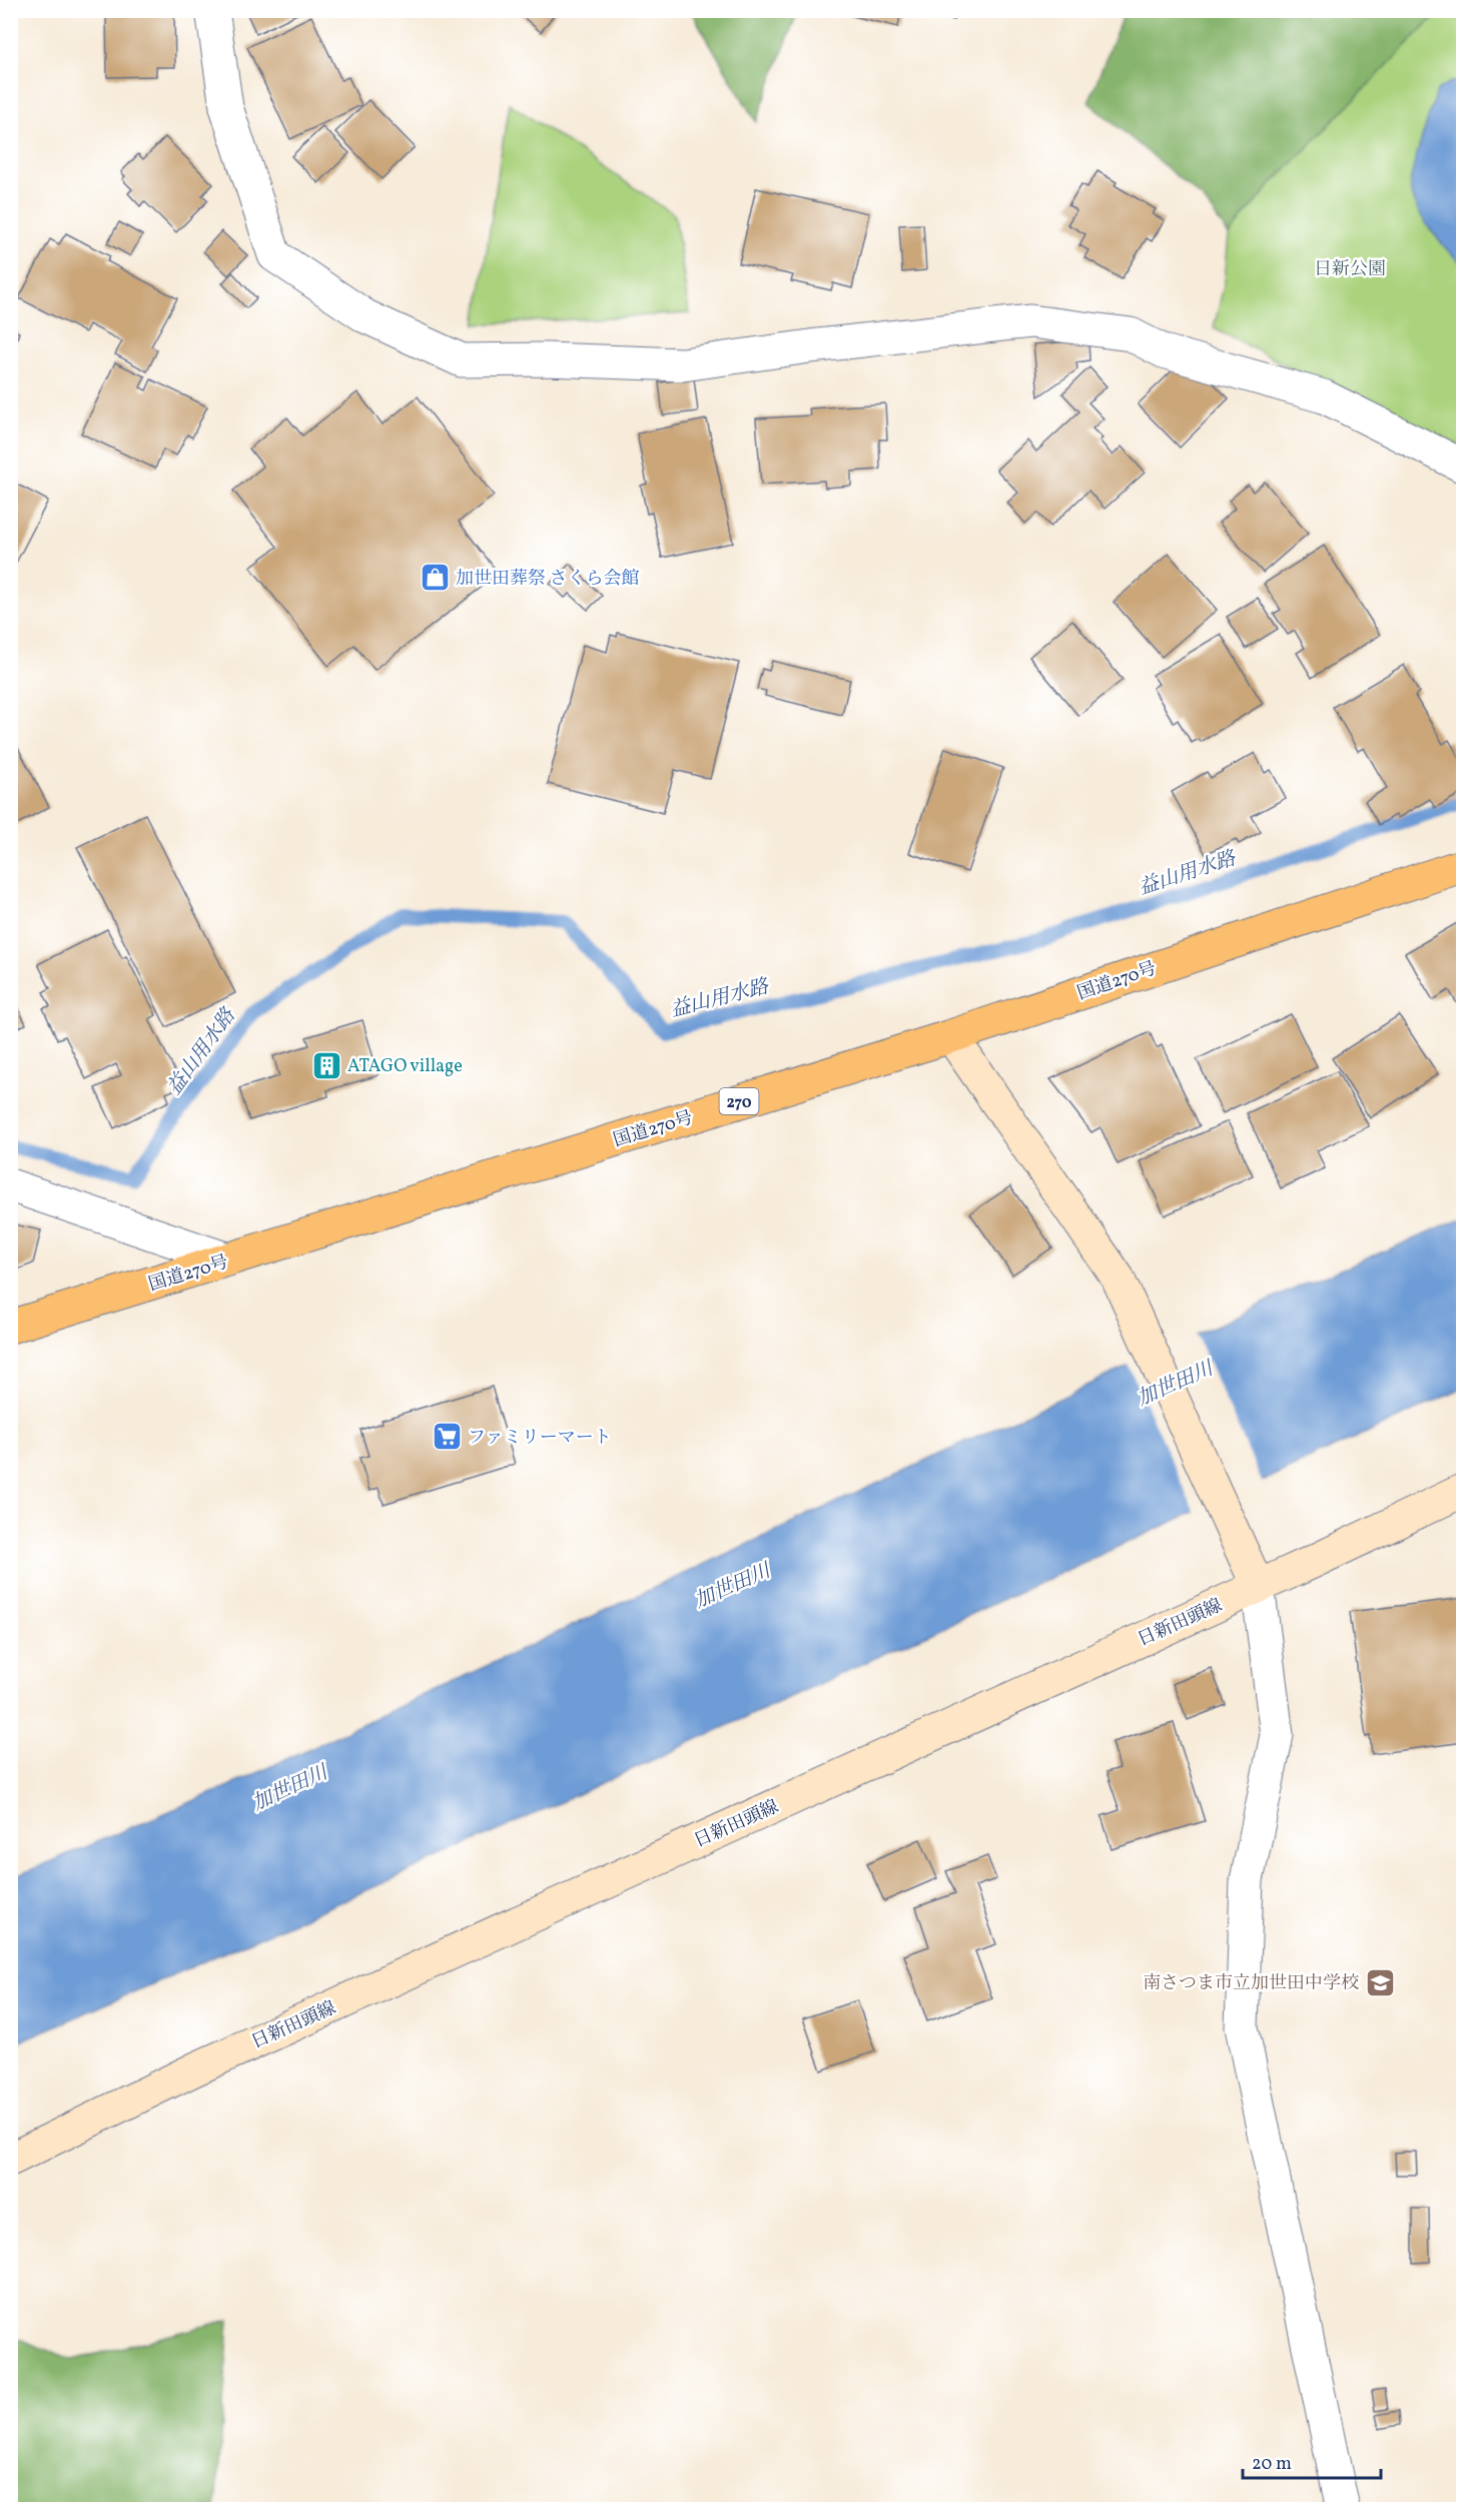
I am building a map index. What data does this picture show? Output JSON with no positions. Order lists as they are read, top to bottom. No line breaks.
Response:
{"streets":{"highway":["国道270号","270"],"street":["日新田頭線"]},"water":["益山用水路","加世田川"],"parks":["日新公園"],"places":{"shop":["加世田葬祭 さくら会館"],"building":["ATAGO village"],"supermarket":["ファミリーマート"],"school or university":["南さつま市立加世田中学校"]},"scale_bar":"20 m"}
